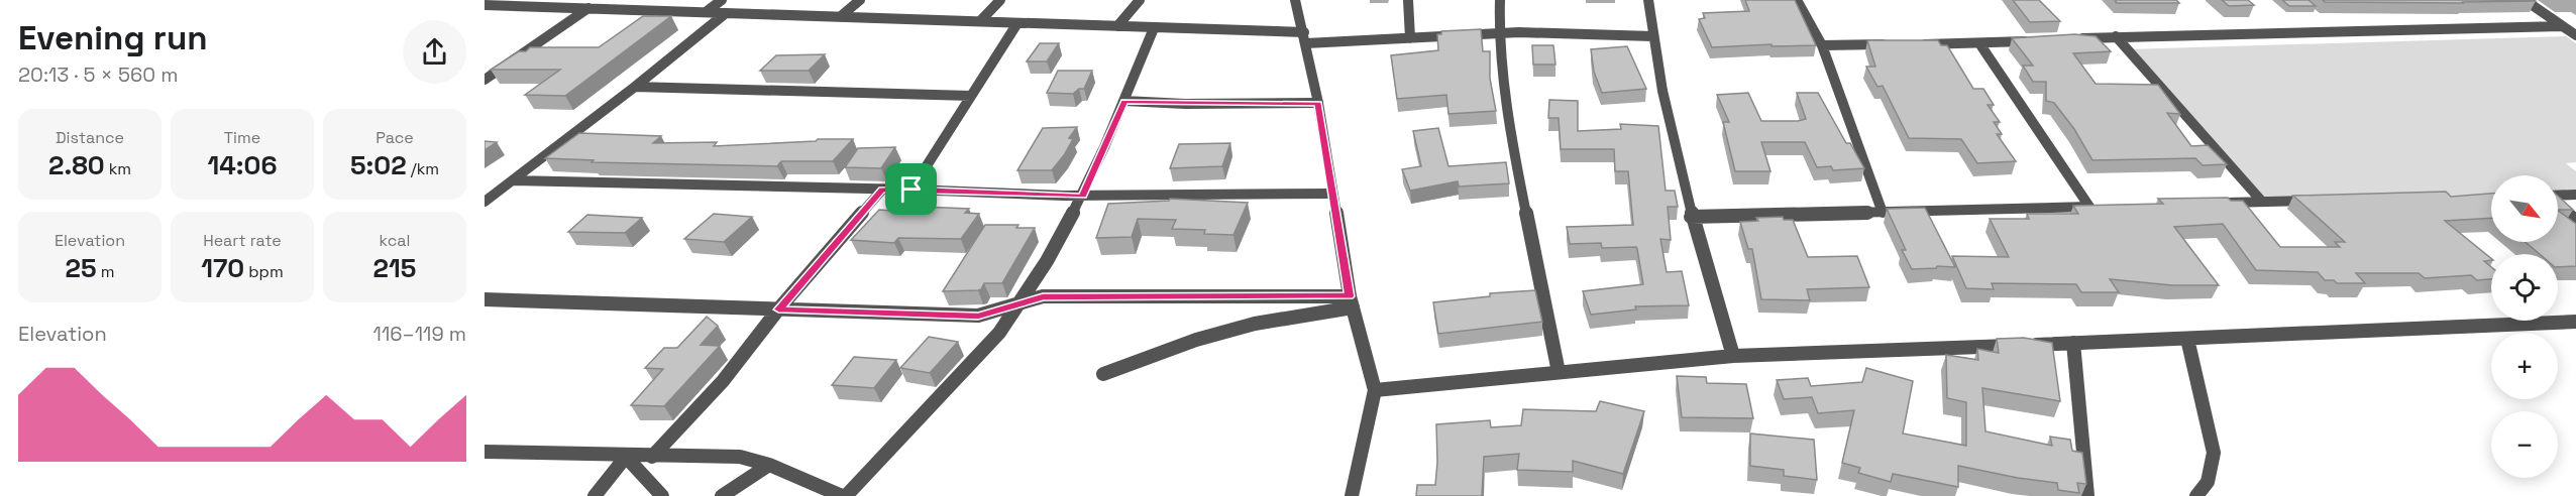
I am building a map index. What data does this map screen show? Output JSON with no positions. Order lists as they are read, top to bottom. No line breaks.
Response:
{"north":"bottom right","page":{"heading":["Evening run","20:13 · 5 × 560 m"],"stats":[["Distance","2.80 km"],["Time","14:06"],["Pace","5:02 /km"],["Elevation","25 m"],["Heart rate","170 bpm"],["kcal","215"]],"map_buttons":["+","−"],"chart":["Elevation","116–119 m"]}}
